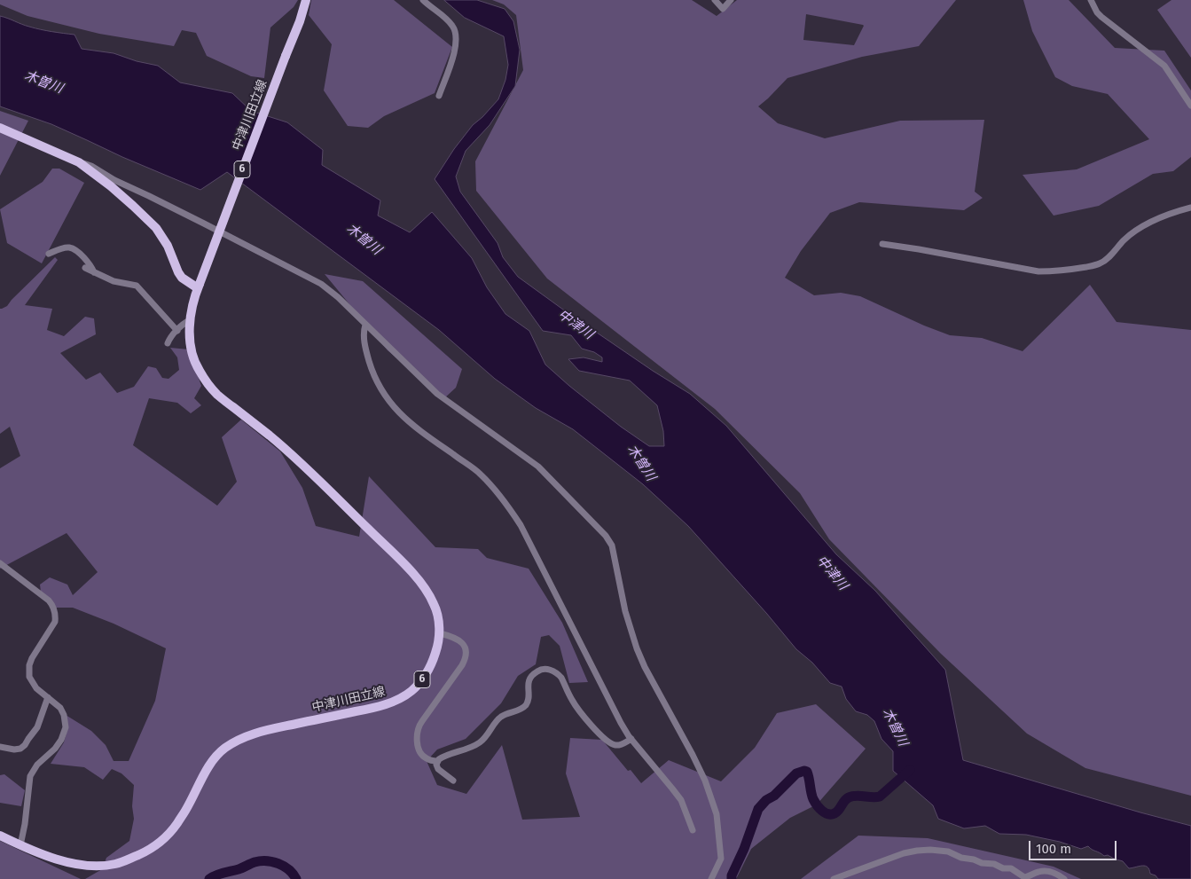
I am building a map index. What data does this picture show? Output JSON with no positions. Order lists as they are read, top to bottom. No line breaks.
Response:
{"streets":{"main road":["中津川田立線","6"]},"water":["木曽川","中津川"],"scale_bar":"100 m"}
